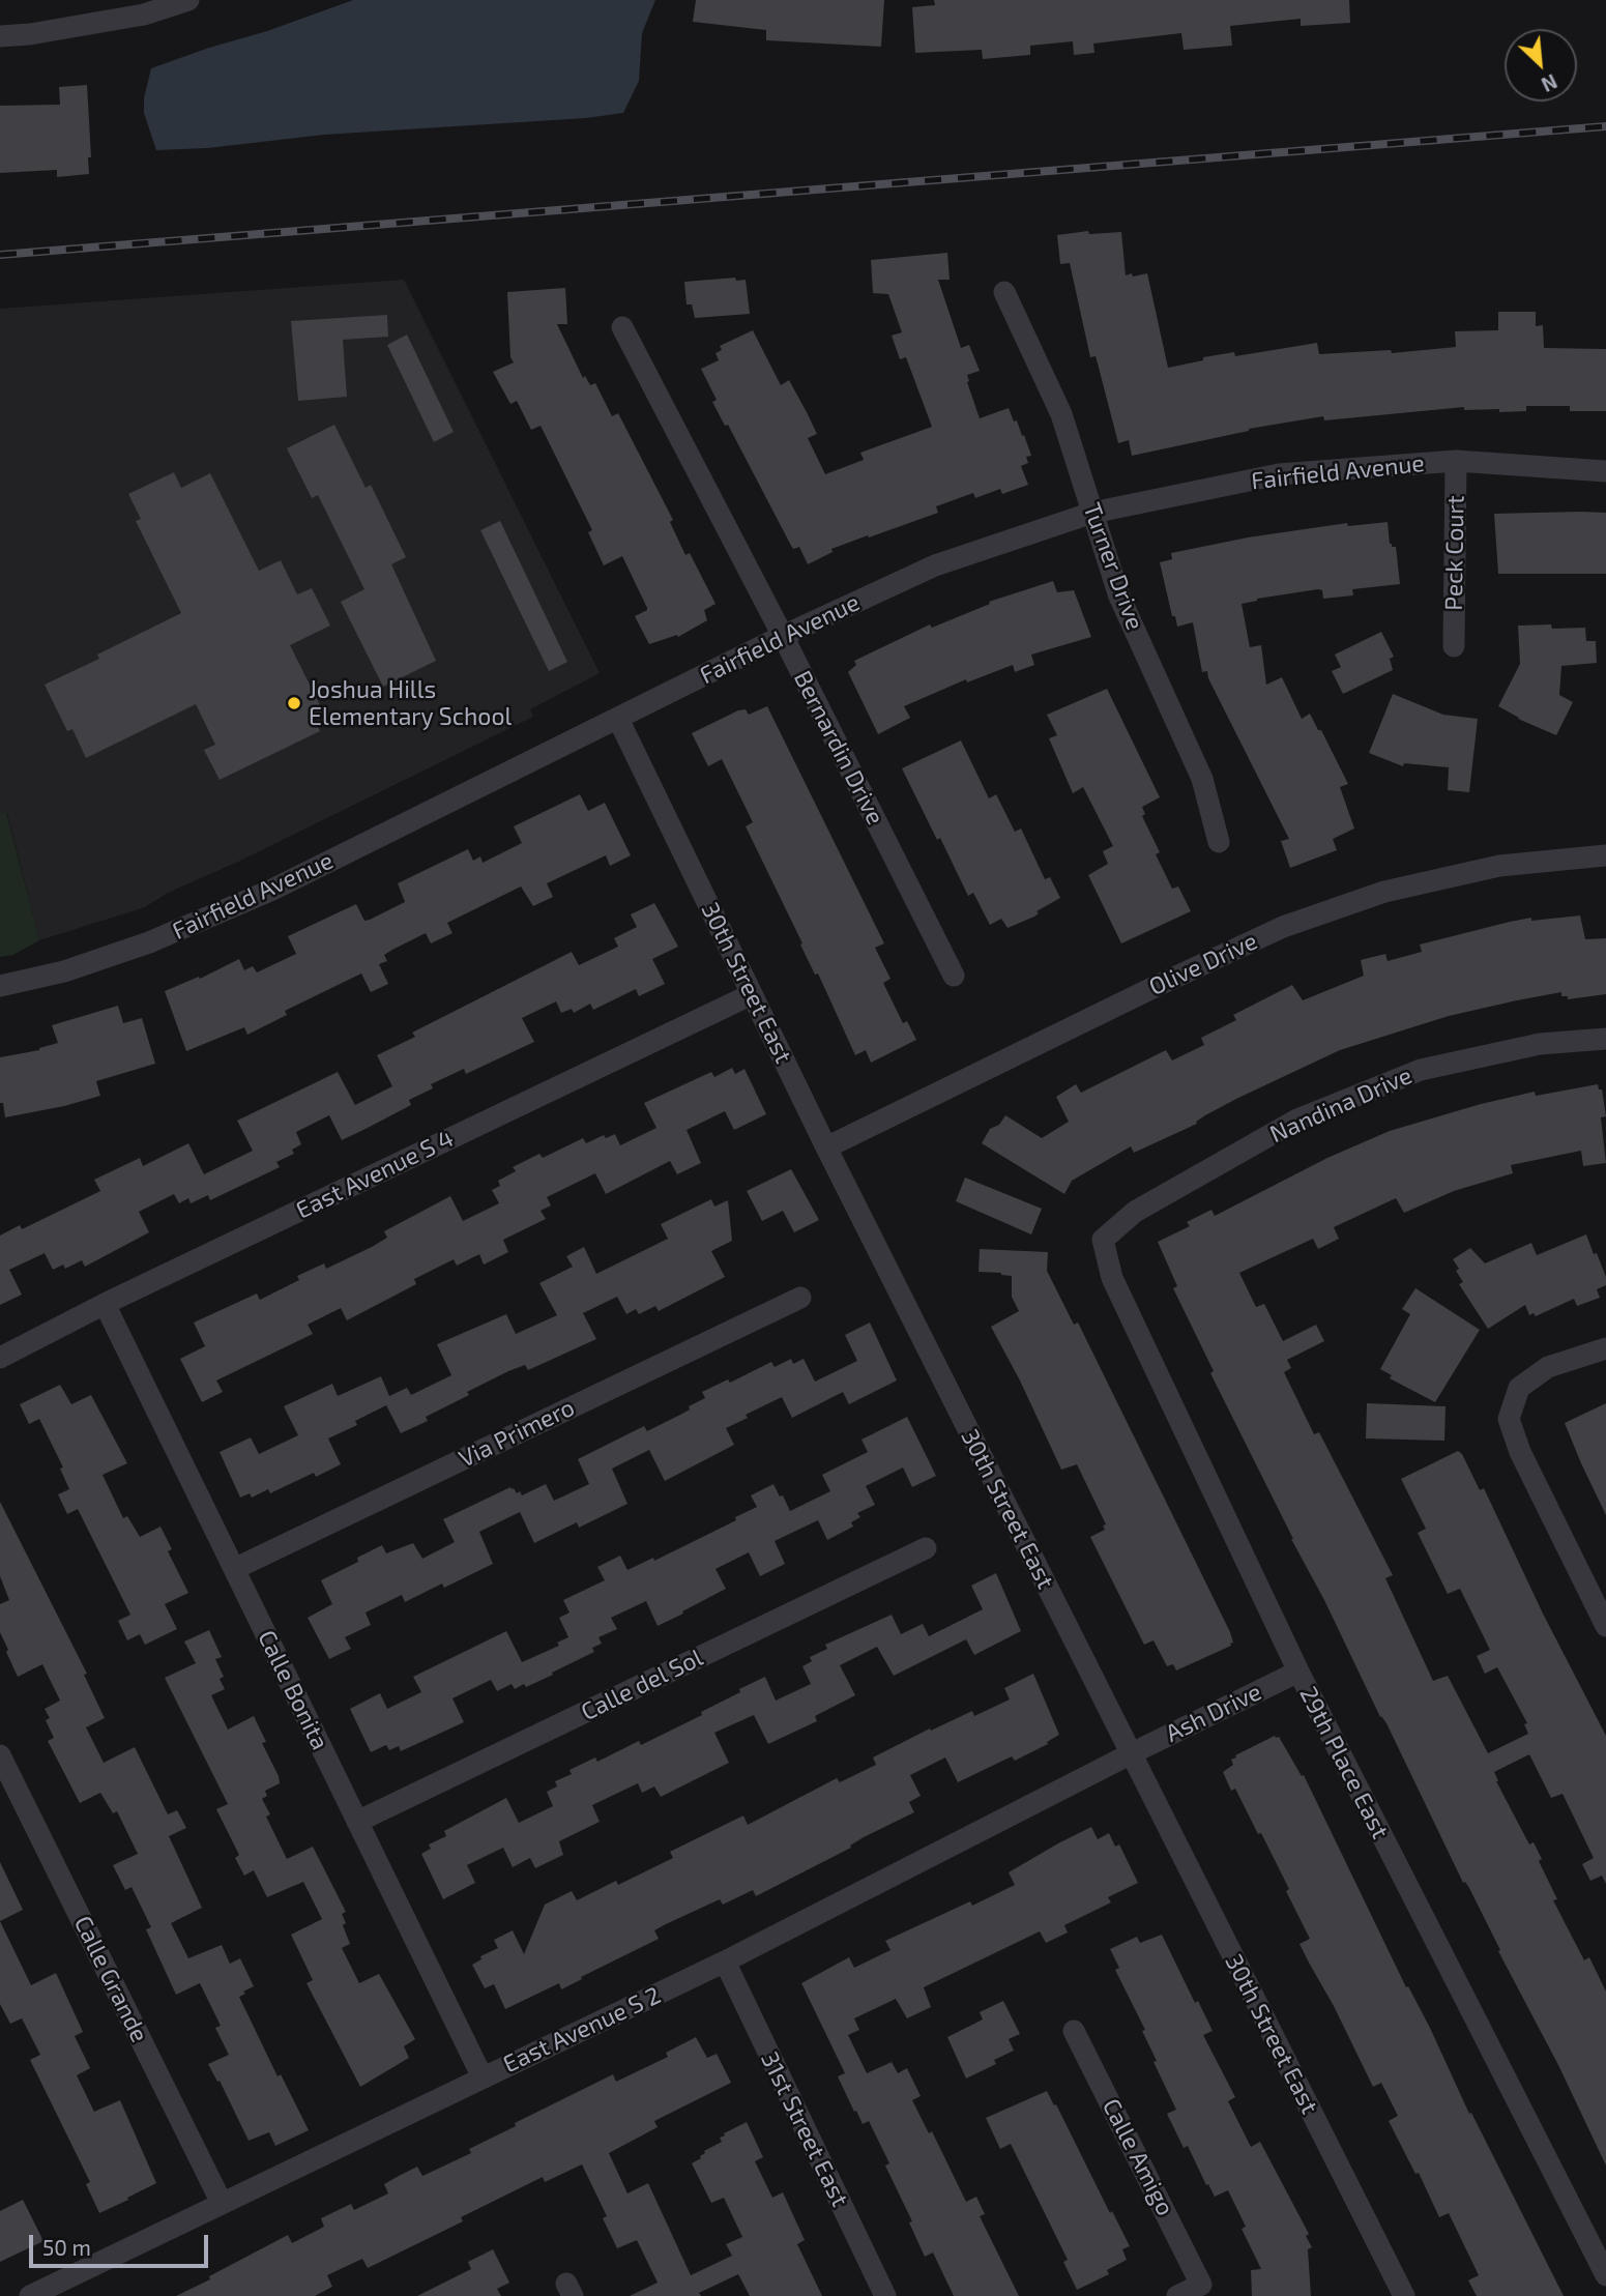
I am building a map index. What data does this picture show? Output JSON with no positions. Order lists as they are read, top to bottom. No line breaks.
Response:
{"streets":{"street":["Fairfield Avenue","Peck Court","Turner Drive","Bernardin Drive","Olive Drive","30th Street East","Nandina Drive","East Avenue S 4","Via Primero","Calle del Sol","Calle Bonita","Ash Drive","29th Place East","Calle Grande","East Avenue S 2","31st Street East","Calle Amigo"]},"crossings":[["Fairfield Avenue","Peck Court"],["Fairfield Avenue","Turner Drive"],["Fairfield Avenue","Bernardin Drive"],["Fairfield Avenue","30th Street East"],["Olive Drive","30th Street East"],["30th Street East","East Avenue S 4"],["30th Street East","Ash Drive"],["30th Street East","East Avenue S 2"],["Nandina Drive","29th Place East"],["East Avenue S 4","Calle Bonita"],["Via Primero","Calle Bonita"],["Calle del Sol","Calle Bonita"],["Calle Bonita","East Avenue S 2"],["Ash Drive","29th Place East"],["Ash Drive","East Avenue S 2"],["Calle Grande","East Avenue S 2"],["East Avenue S 2","31st Street East"]],"places":["Joshua Hills Elementary School"],"scale_bar":"50 m","north":"bottom right"}
